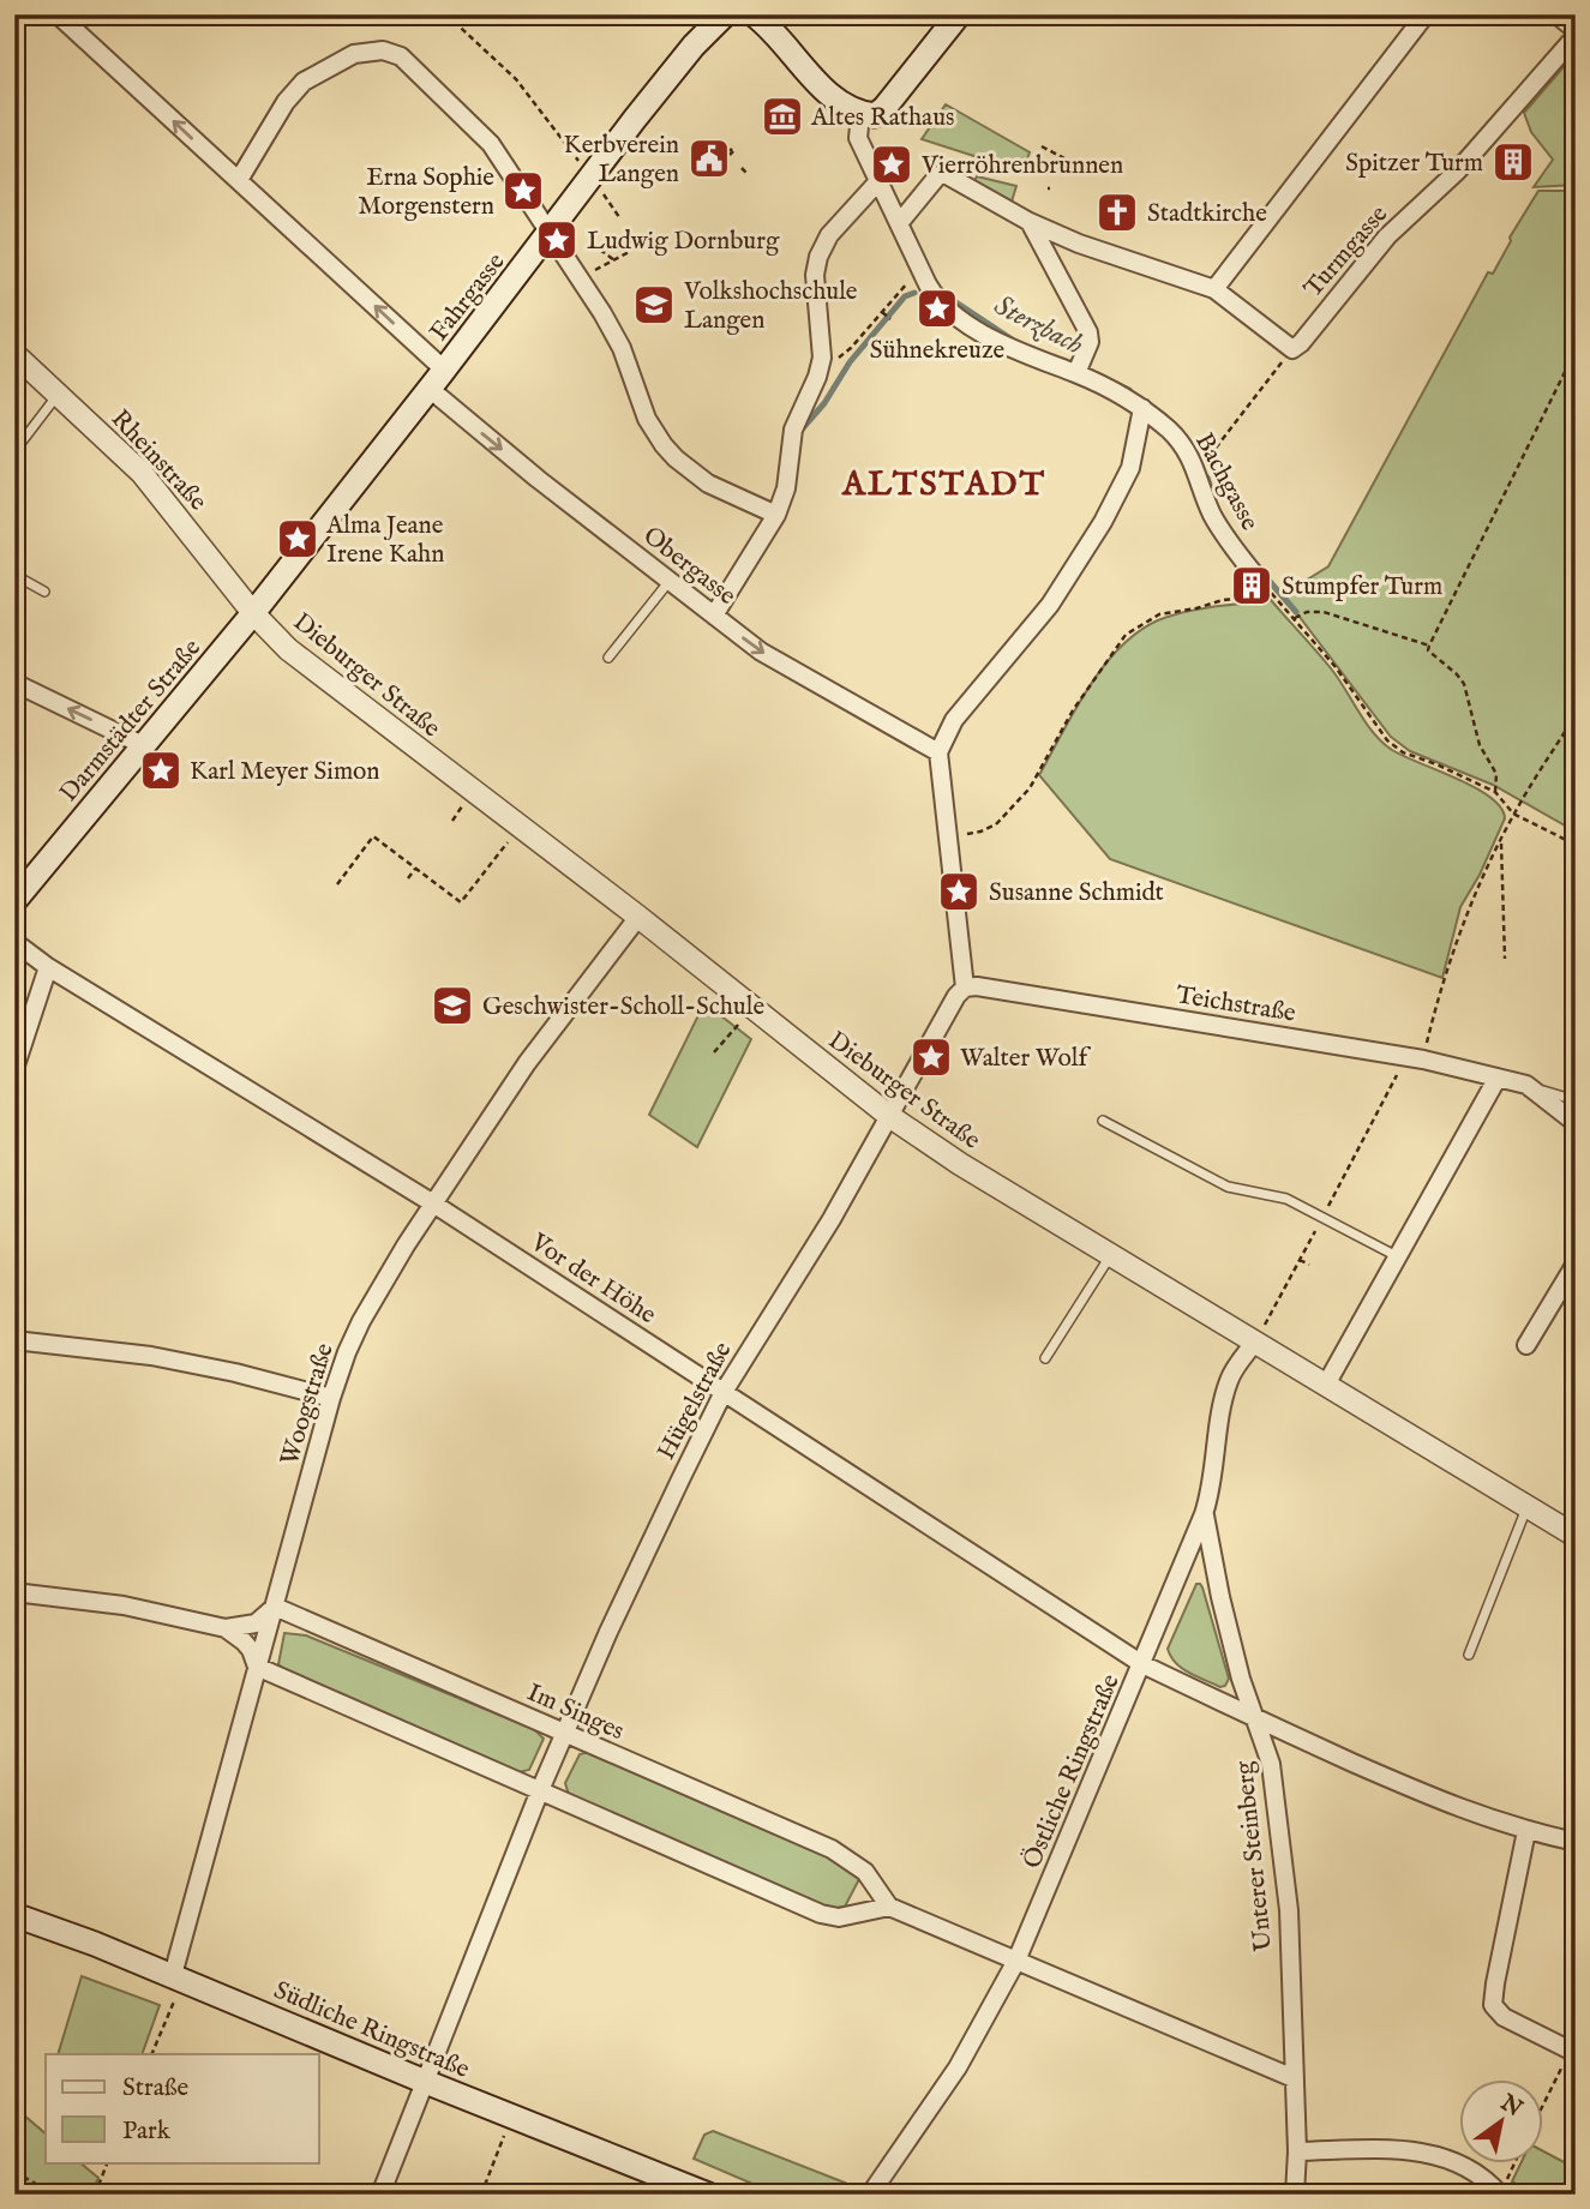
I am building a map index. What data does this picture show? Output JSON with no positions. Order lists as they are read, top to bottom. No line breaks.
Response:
{"streets":{"main road":["Fahrgasse","Darmstädter Straße","Südliche Ringstraße"],"street":["Turmgasse","Rheinstraße","Bachgasse","Obergasse","Dieburger Straße","Teichstraße","Vor der Höhe","Hügelstraße","Woogstraße","Im Singes","Östliche Ringstraße","Unterer Steinberg"]},"crossings":[["Fahrgasse","Rheinstraße"],["Fahrgasse","Obergasse"],["Fahrgasse","Dieburger Straße"],["Fahrgasse","Darmstädter Straße"],["Rheinstraße","Dieburger Straße"],["Rheinstraße","Darmstädter Straße"],["Dieburger Straße","Darmstädter Straße"],["Dieburger Straße","Hügelstraße"],["Dieburger Straße","Woogstraße"],["Dieburger Straße","Östliche Ringstraße"],["Teichstraße","Hügelstraße"],["Vor der Höhe","Hügelstraße"],["Vor der Höhe","Woogstraße"],["Vor der Höhe","Östliche Ringstraße"],["Vor der Höhe","Unterer Steinberg"],["Hügelstraße","Im Singes"],["Hügelstraße","Südliche Ringstraße"],["Woogstraße","Im Singes"],["Woogstraße","Südliche Ringstraße"],["Östliche Ringstraße","Unterer Steinberg"]],"districts":["ALTSTADT"],"water":["Sterzbach"],"places":{"museum":["Altes Rathaus"],"public building":["Kerbverein Langen"],"building":["Spitzer Turm","Stumpfer Turm"],"place":["Vierröhrenbrunnen","Erna Sophie Morgenstern","Ludwig Dornburg","Sühnekreuze","Alma Jeane Irene Kahn","Karl Meyer Simon","Susanne Schmidt","Walter Wolf"],"church":["Stadtkirche"],"school or university":["Volkshochschule Langen","Geschwister-Scholl-Schule"]},"legend":["Straße","Park"],"north":"top right"}
